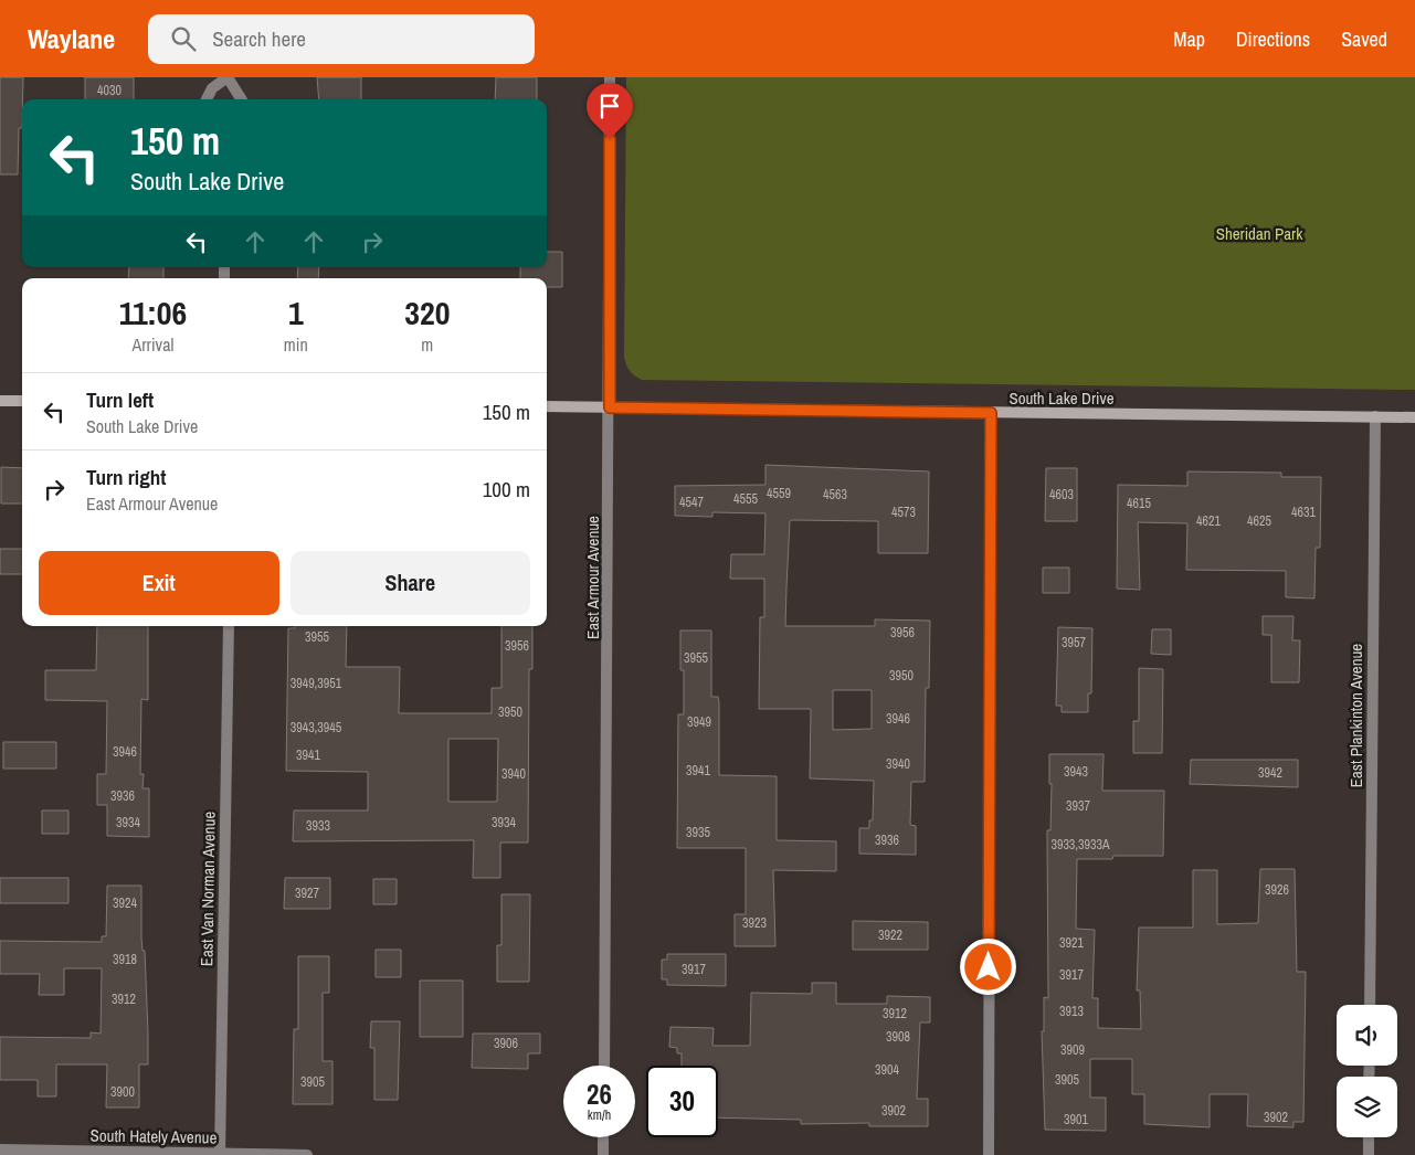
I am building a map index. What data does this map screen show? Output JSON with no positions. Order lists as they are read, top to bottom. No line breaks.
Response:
{"streets":{"main road":["South Lake Drive"],"street":["East Armour Avenue","East Plankinton Avenue","East Van Norman Avenue","South Hately Avenue"]},"crossings":[["South Lake Drive","East Armour Avenue"],["South Lake Drive","East Plankinton Avenue"],["East Van Norman Avenue","South Hately Avenue"]],"parks":["Sheridan Park"],"house_numbers":["4030","4559","4563","4603","4555","4547","4615","4573","4631","4621","4625","3956","3955","3957","3956","3955","3950","3949,3951","3950","3946","3949","3943,3945","3946","3941","3940","3941","3943","3942","3940","3936","3937","3934","3934","3933","3935","3936","3933,3933A","3926","3927","3924","3923","3922","3921","3918","3917","3917","3912","3913","3912","3908","3906","3909","3904","3905","3905","3900","3902","3902","3901"],"page":{"header":"Waylane","search":"Search here","nav":["Map","Directions","Saved"],"turn":["150 m","South Lake Drive"],"eta":["11:06","Arrival","1","min","320","m"],"list":[{"name":"Turn left","note":"South Lake Drive","value":"150 m"},{"name":"Turn right","note":"East Armour Avenue","value":"100 m"}],"buttons":["Exit","Share"],"speed":"26 km/h","limit":"30"}}
